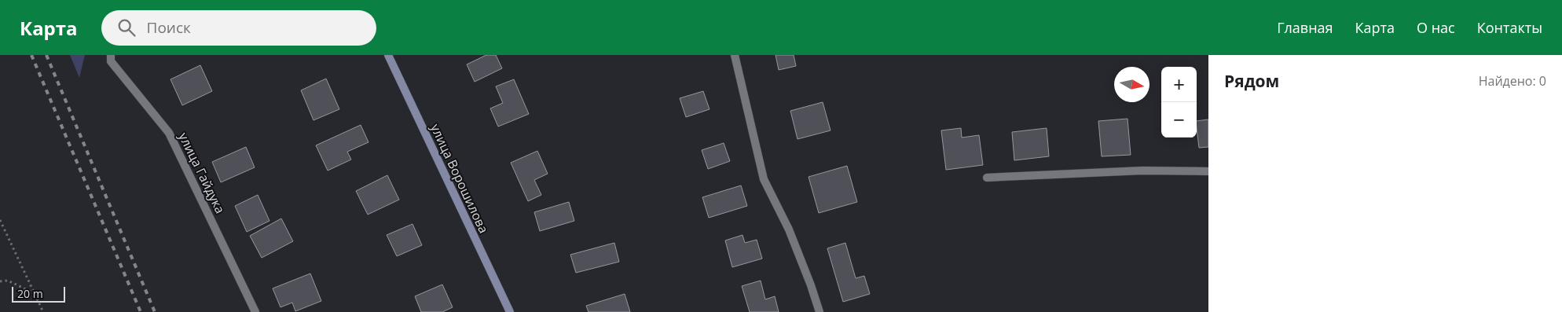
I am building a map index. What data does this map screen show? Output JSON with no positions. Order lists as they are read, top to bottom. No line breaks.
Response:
{"streets":{"main road":["улица Ворошилова"],"street":["улица Гайдука"]},"scale_bar":"20 m","north":"right","page":{"header":"Карта","search":"Поиск","nav":["Главная","Карта","О нас","Контакты"],"heading":["Рядом","Найдено: 0"],"map_buttons":["+","−"],"scale":"20 m"}}
